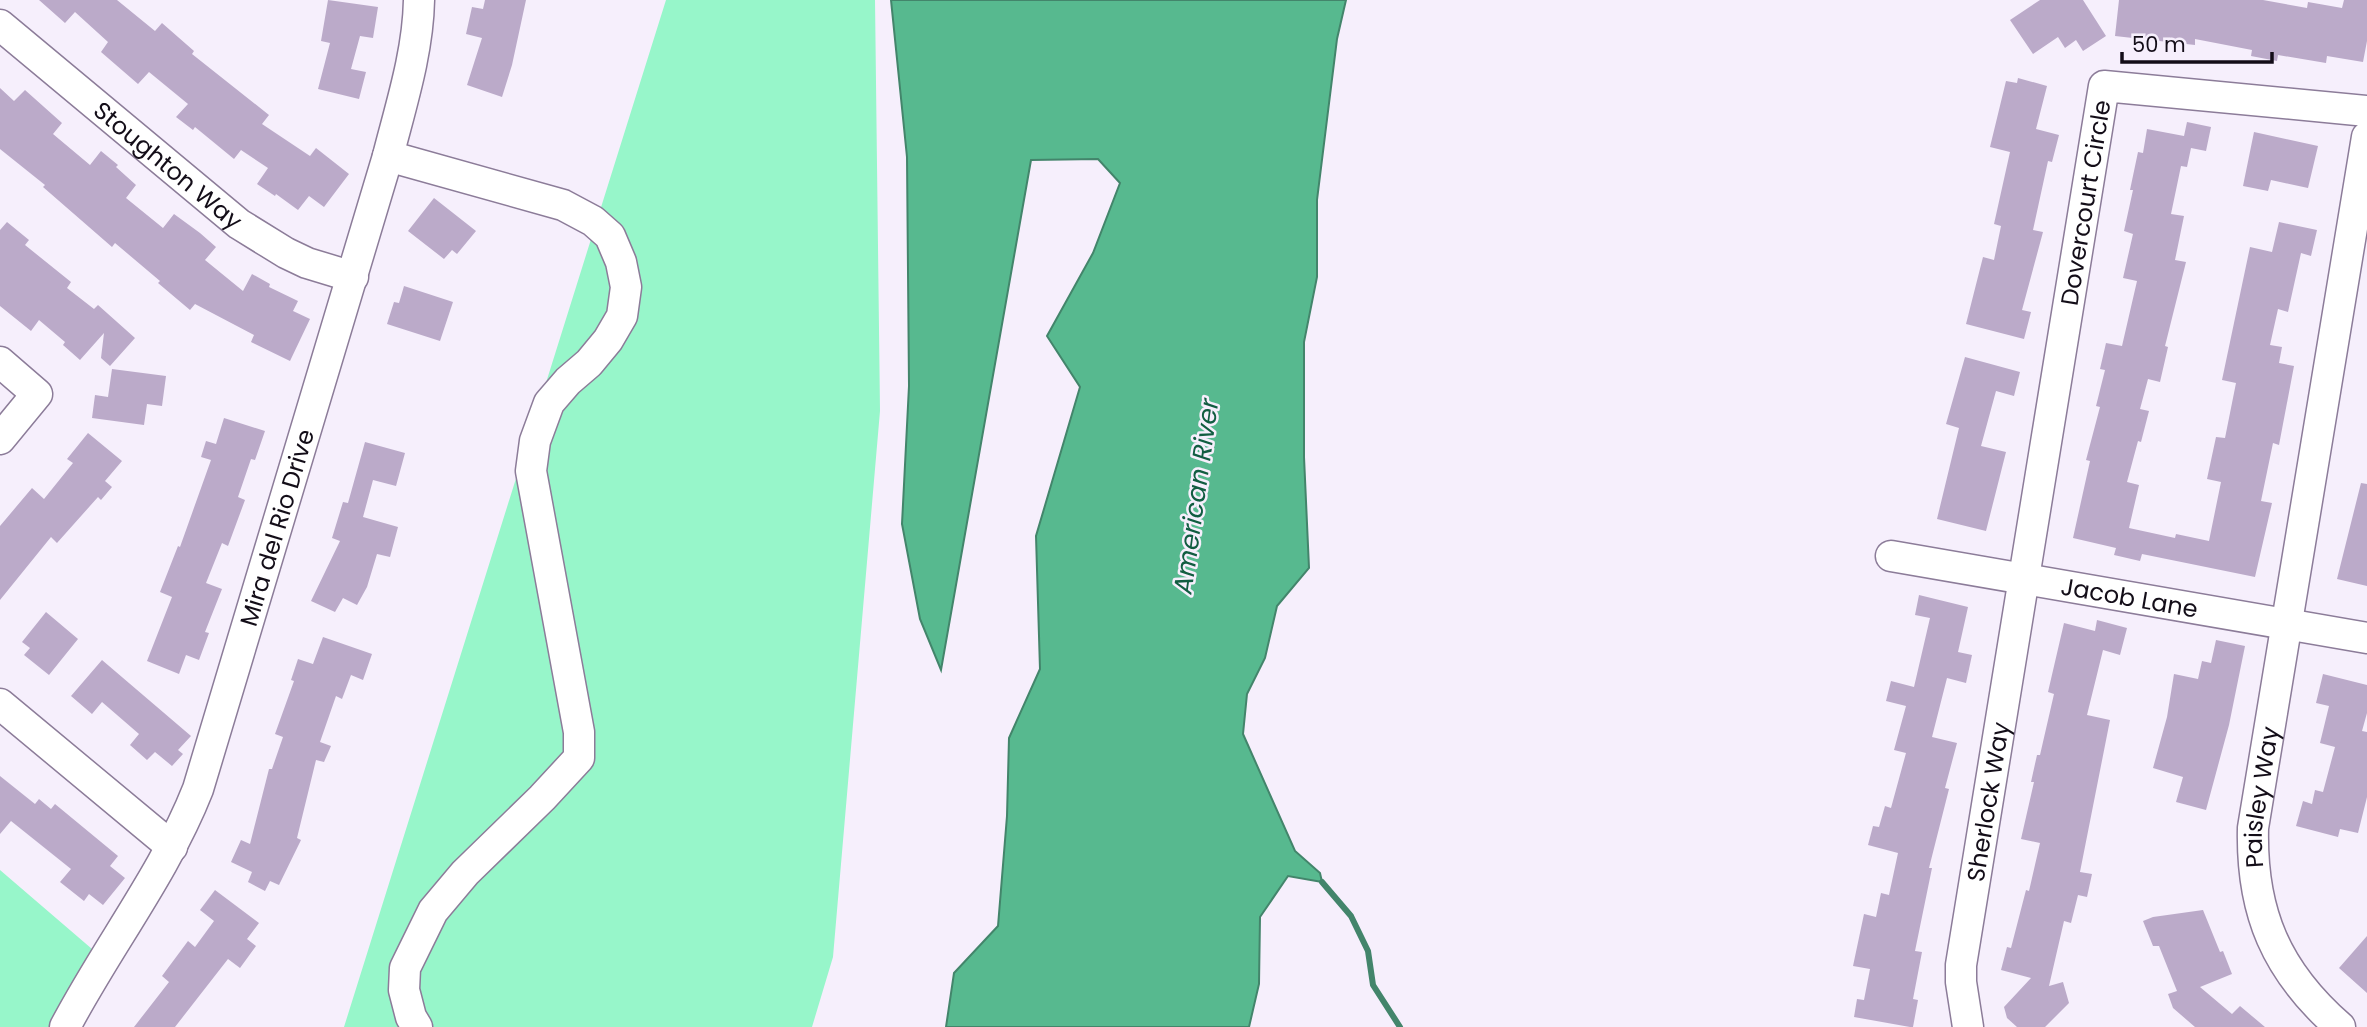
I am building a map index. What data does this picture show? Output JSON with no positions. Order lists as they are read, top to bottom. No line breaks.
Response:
{"streets":{"street":["Stoughton Way","Dovercourt Circle","Mira del Rio Drive","Jacob Lane","Paisley Way","Sherlock Way"]},"crossings":[["Stoughton Way","Mira del Rio Drive"],["Dovercourt Circle","Jacob Lane"],["Dovercourt Circle","Sherlock Way"],["Jacob Lane","Paisley Way"],["Jacob Lane","Sherlock Way"]],"water":["American River"],"scale_bar":"50 m"}
